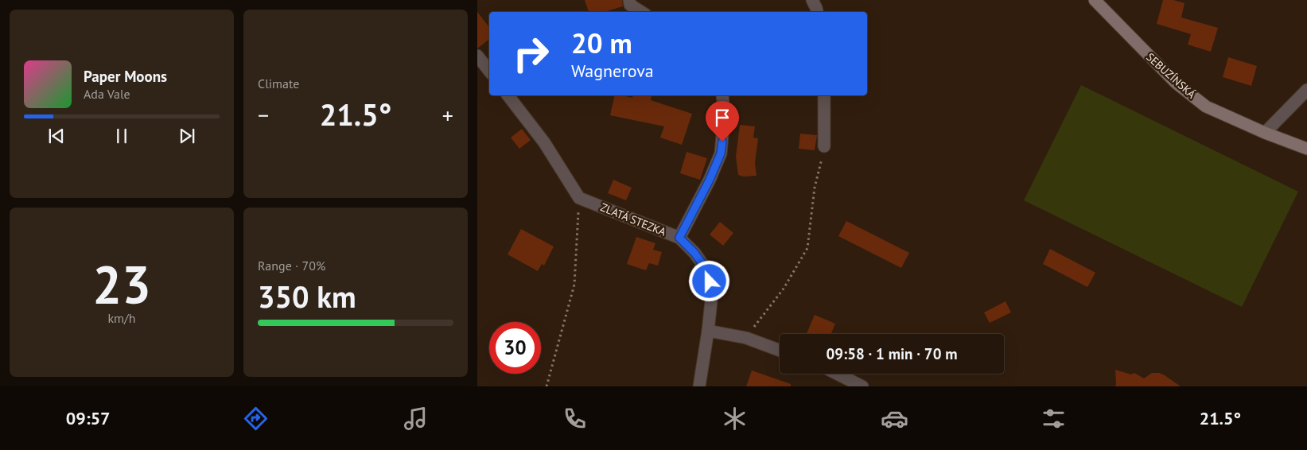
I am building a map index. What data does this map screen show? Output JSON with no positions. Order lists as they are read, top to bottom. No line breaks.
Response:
{"streets":{"main road":["SEBUZÍNSKÁ"],"street":["ZLATÁ STEZKA"]},"page":{"tile":["Climate",["23","km/h"],["Range · 70%","350 km"]],"turn":["20 m","Wagnerova"],"song":["Paper Moons","Ada Vale"],"heat":["−","21.5°","+"],"limit":"30","trip":"09:58 · 1 min · 70 m","tabs":["09:57","21.5°"]}}
